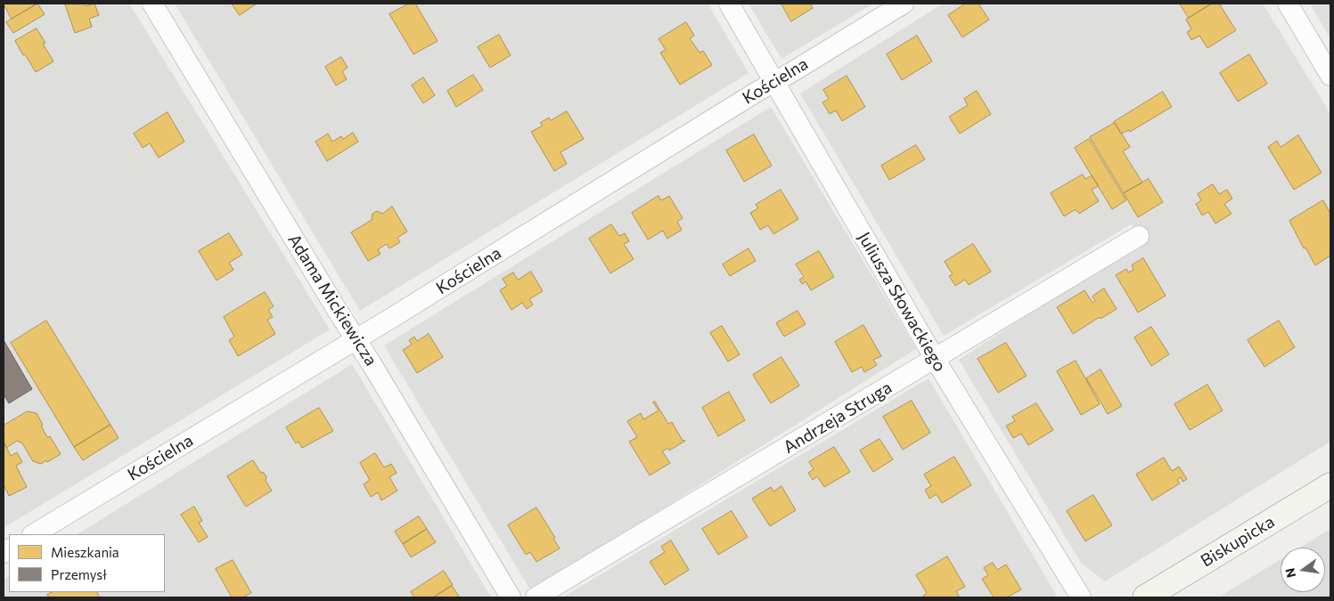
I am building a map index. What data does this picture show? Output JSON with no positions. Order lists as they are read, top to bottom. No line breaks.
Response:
{"streets":{"main road":["Biskupicka"],"street":["Kościelna","Adama Mickiewicza","Juliusza Słowackiego","Andrzeja Struga"]},"crossings":[["Kościelna","Adama Mickiewicza"],["Kościelna","Juliusza Słowackiego"],["Juliusza Słowackiego","Andrzeja Struga"]],"legend":["Mieszkania","Przemysł"],"north":"left"}
